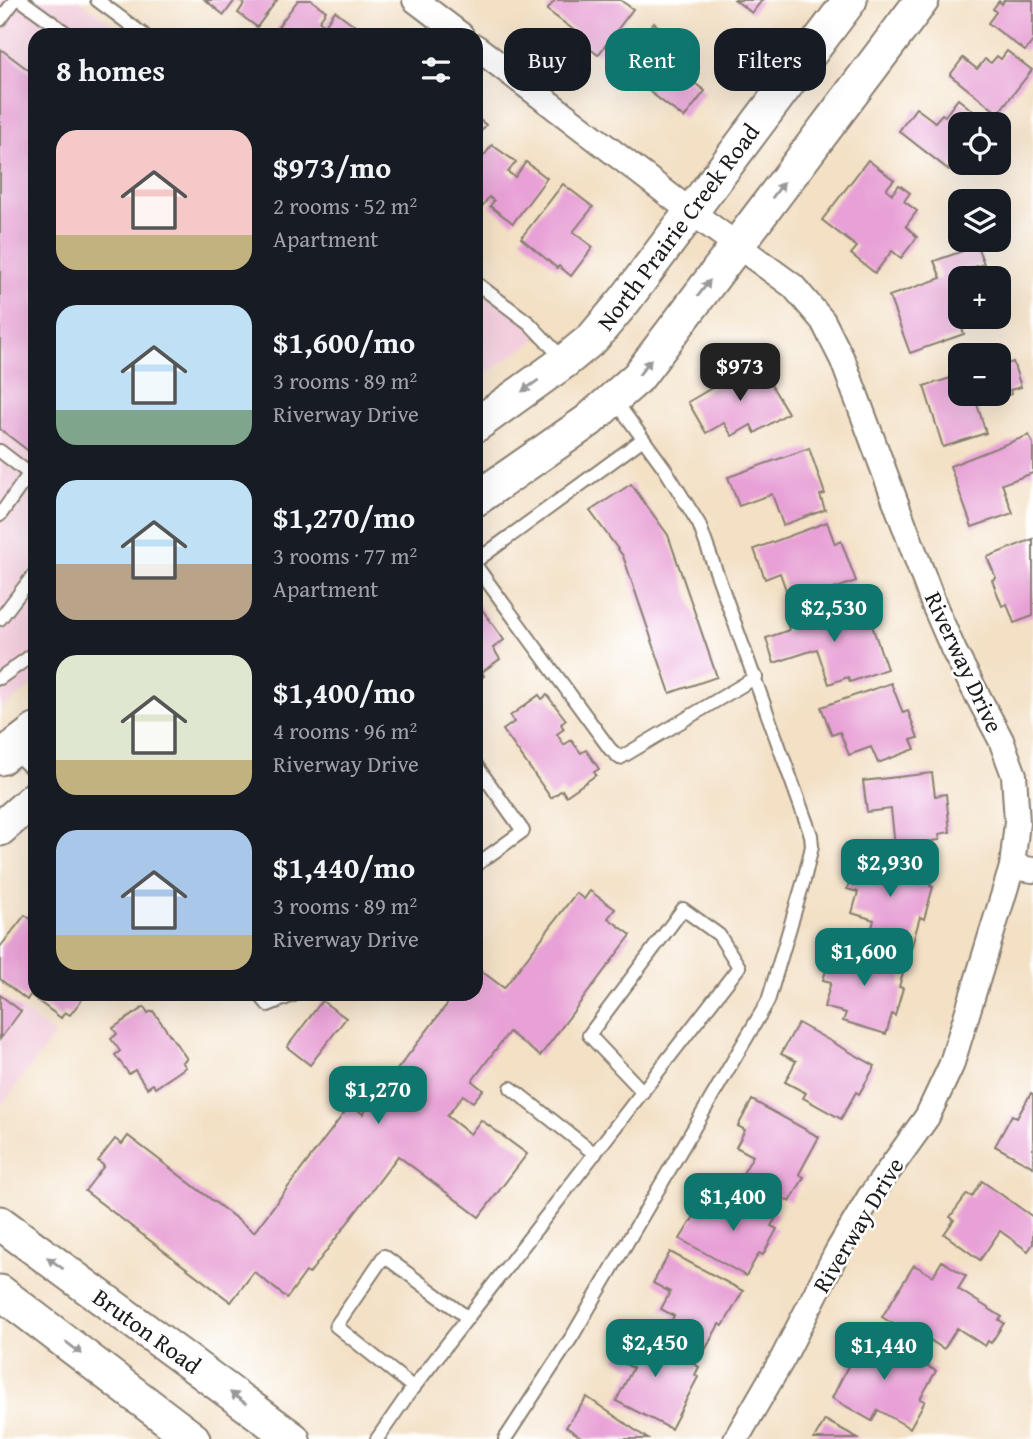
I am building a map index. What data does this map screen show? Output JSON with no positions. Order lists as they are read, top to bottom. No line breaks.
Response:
{"streets":{"main road":["North Prairie Creek Road","Bruton Road"],"street":["Riverway Drive"]},"crossings":[["North Prairie Creek Road","Riverway Drive"]],"page":{"chip":["Buy","Rent","Filters"],"heading":"8 homes","map_buttons":["+","−"],"list":[{"name":"$973/mo","note":"2 rooms · 52 m² · Apartment"},{"name":"$1,600/mo","note":"3 rooms · 89 m² · Riverway Drive"},{"name":"$1,270/mo","note":"3 rooms · 77 m² · Apartment"},{"name":"$1,400/mo","note":"4 rooms · 96 m² · Riverway Drive"},{"name":"$1,440/mo","note":"3 rooms · 89 m² · Riverway Drive"}],"price":["$973","$2,530","$2,930","$1,600","$1,270","$1,400","$2,450","$1,440"]}}
